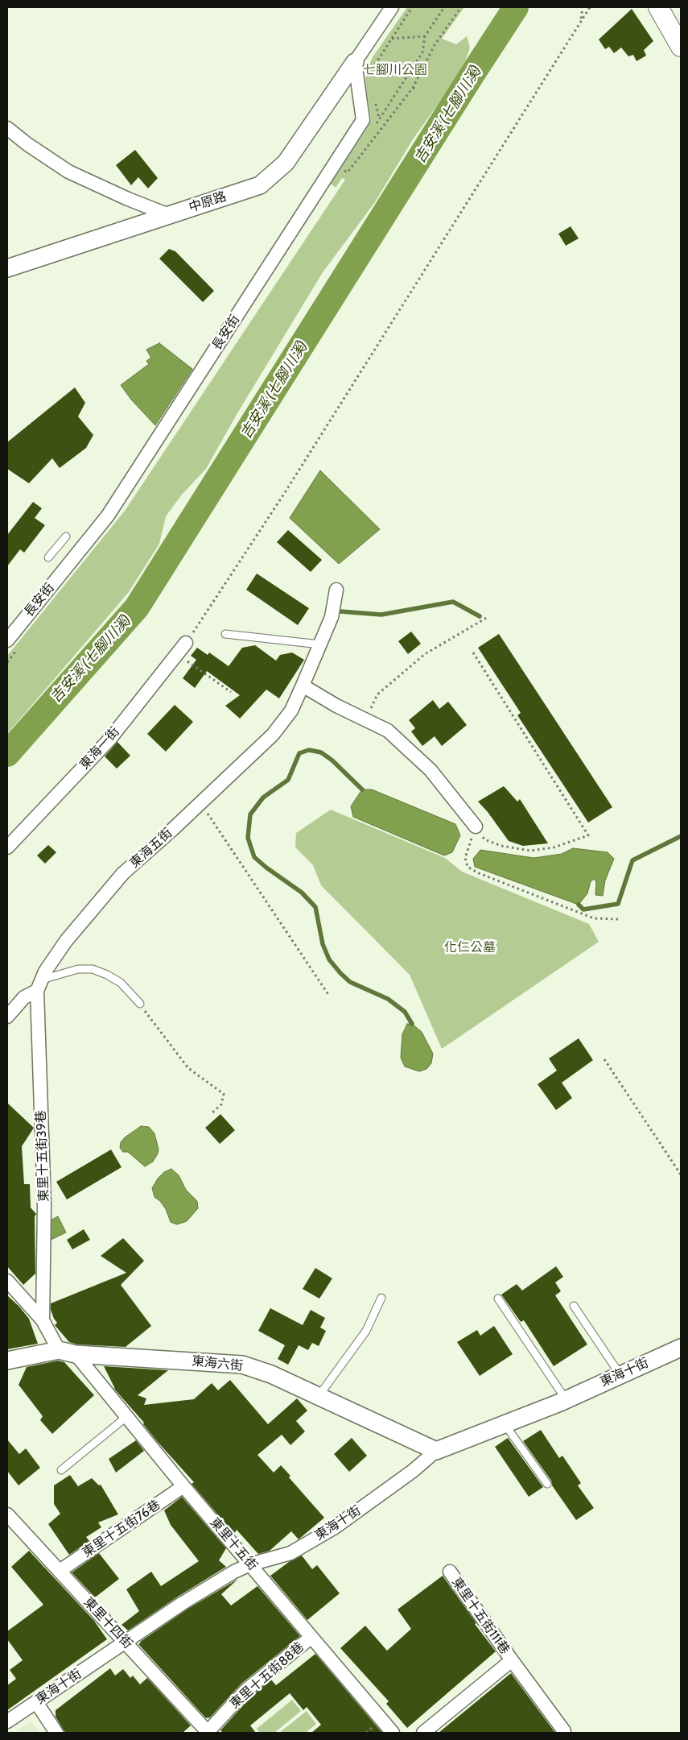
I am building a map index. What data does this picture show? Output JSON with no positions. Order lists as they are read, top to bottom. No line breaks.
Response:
{"streets":{"street":["中原路","長安街","東海一街","東海五街","東里十五街39巷","東海六街","東海十街","東里十五街76巷","東里十五街","東里十五街111巷","東里十四街","東里十五街88巷"]},"crossings":[["中原路","長安街"],["東海五街","東里十五街39巷"],["東海六街","東海十街"],["東海六街","東里十五街"],["東海十街","東里十五街"],["東海十街","東里十四街"],["東里十五街76巷","東里十五街"],["東里十五街76巷","東里十四街"],["東里十五街","東里十五街88巷"],["東里十四街","東里十五街88巷"]],"water":["吉安溪 (七腳川溪)"],"parks":["七腳川公園","化仁公墓"]}
